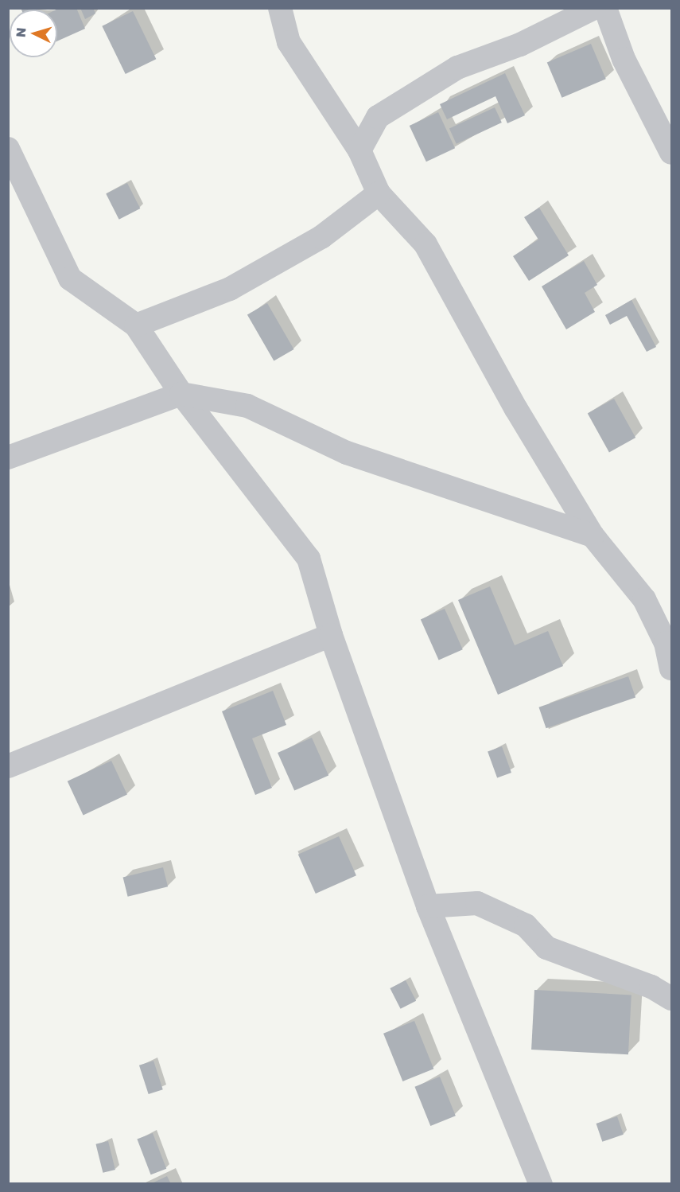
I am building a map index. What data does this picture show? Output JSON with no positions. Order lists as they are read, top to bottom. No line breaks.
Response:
{"north":"left"}
